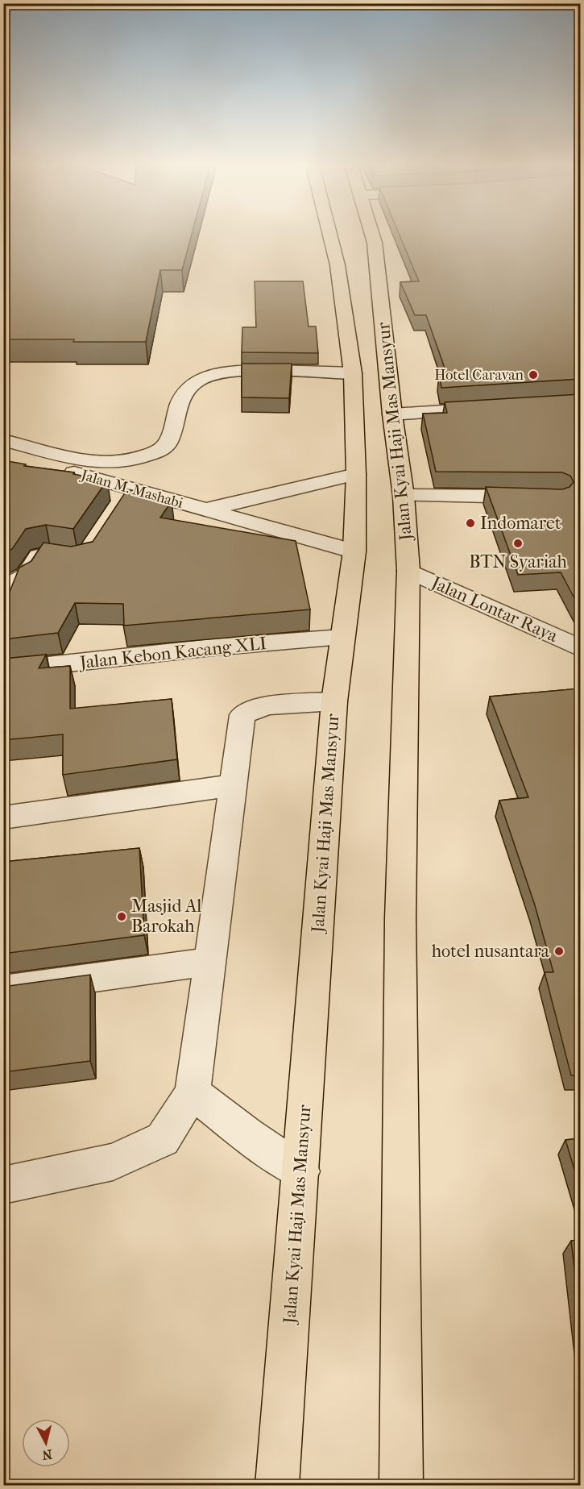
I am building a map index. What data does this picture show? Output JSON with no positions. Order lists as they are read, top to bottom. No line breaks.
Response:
{"streets":{"main road":["Jalan Kyai Haji Mas Mansyur"],"street":["Jalan M. Mashabi","Jalan Lontar Raya","Jalan Kebon Kacang XLI"]},"crossings":[["Jalan Kyai Haji Mas Mansyur","Jalan M. Mashabi"],["Jalan Kyai Haji Mas Mansyur","Jalan Lontar Raya"],["Jalan Kyai Haji Mas Mansyur","Jalan Kebon Kacang XLI"]],"places":["Hotel Caravan","Indomaret","BTN Syariah","Masjid Al Barokah","hotel nusantara"],"north":"bottom"}
